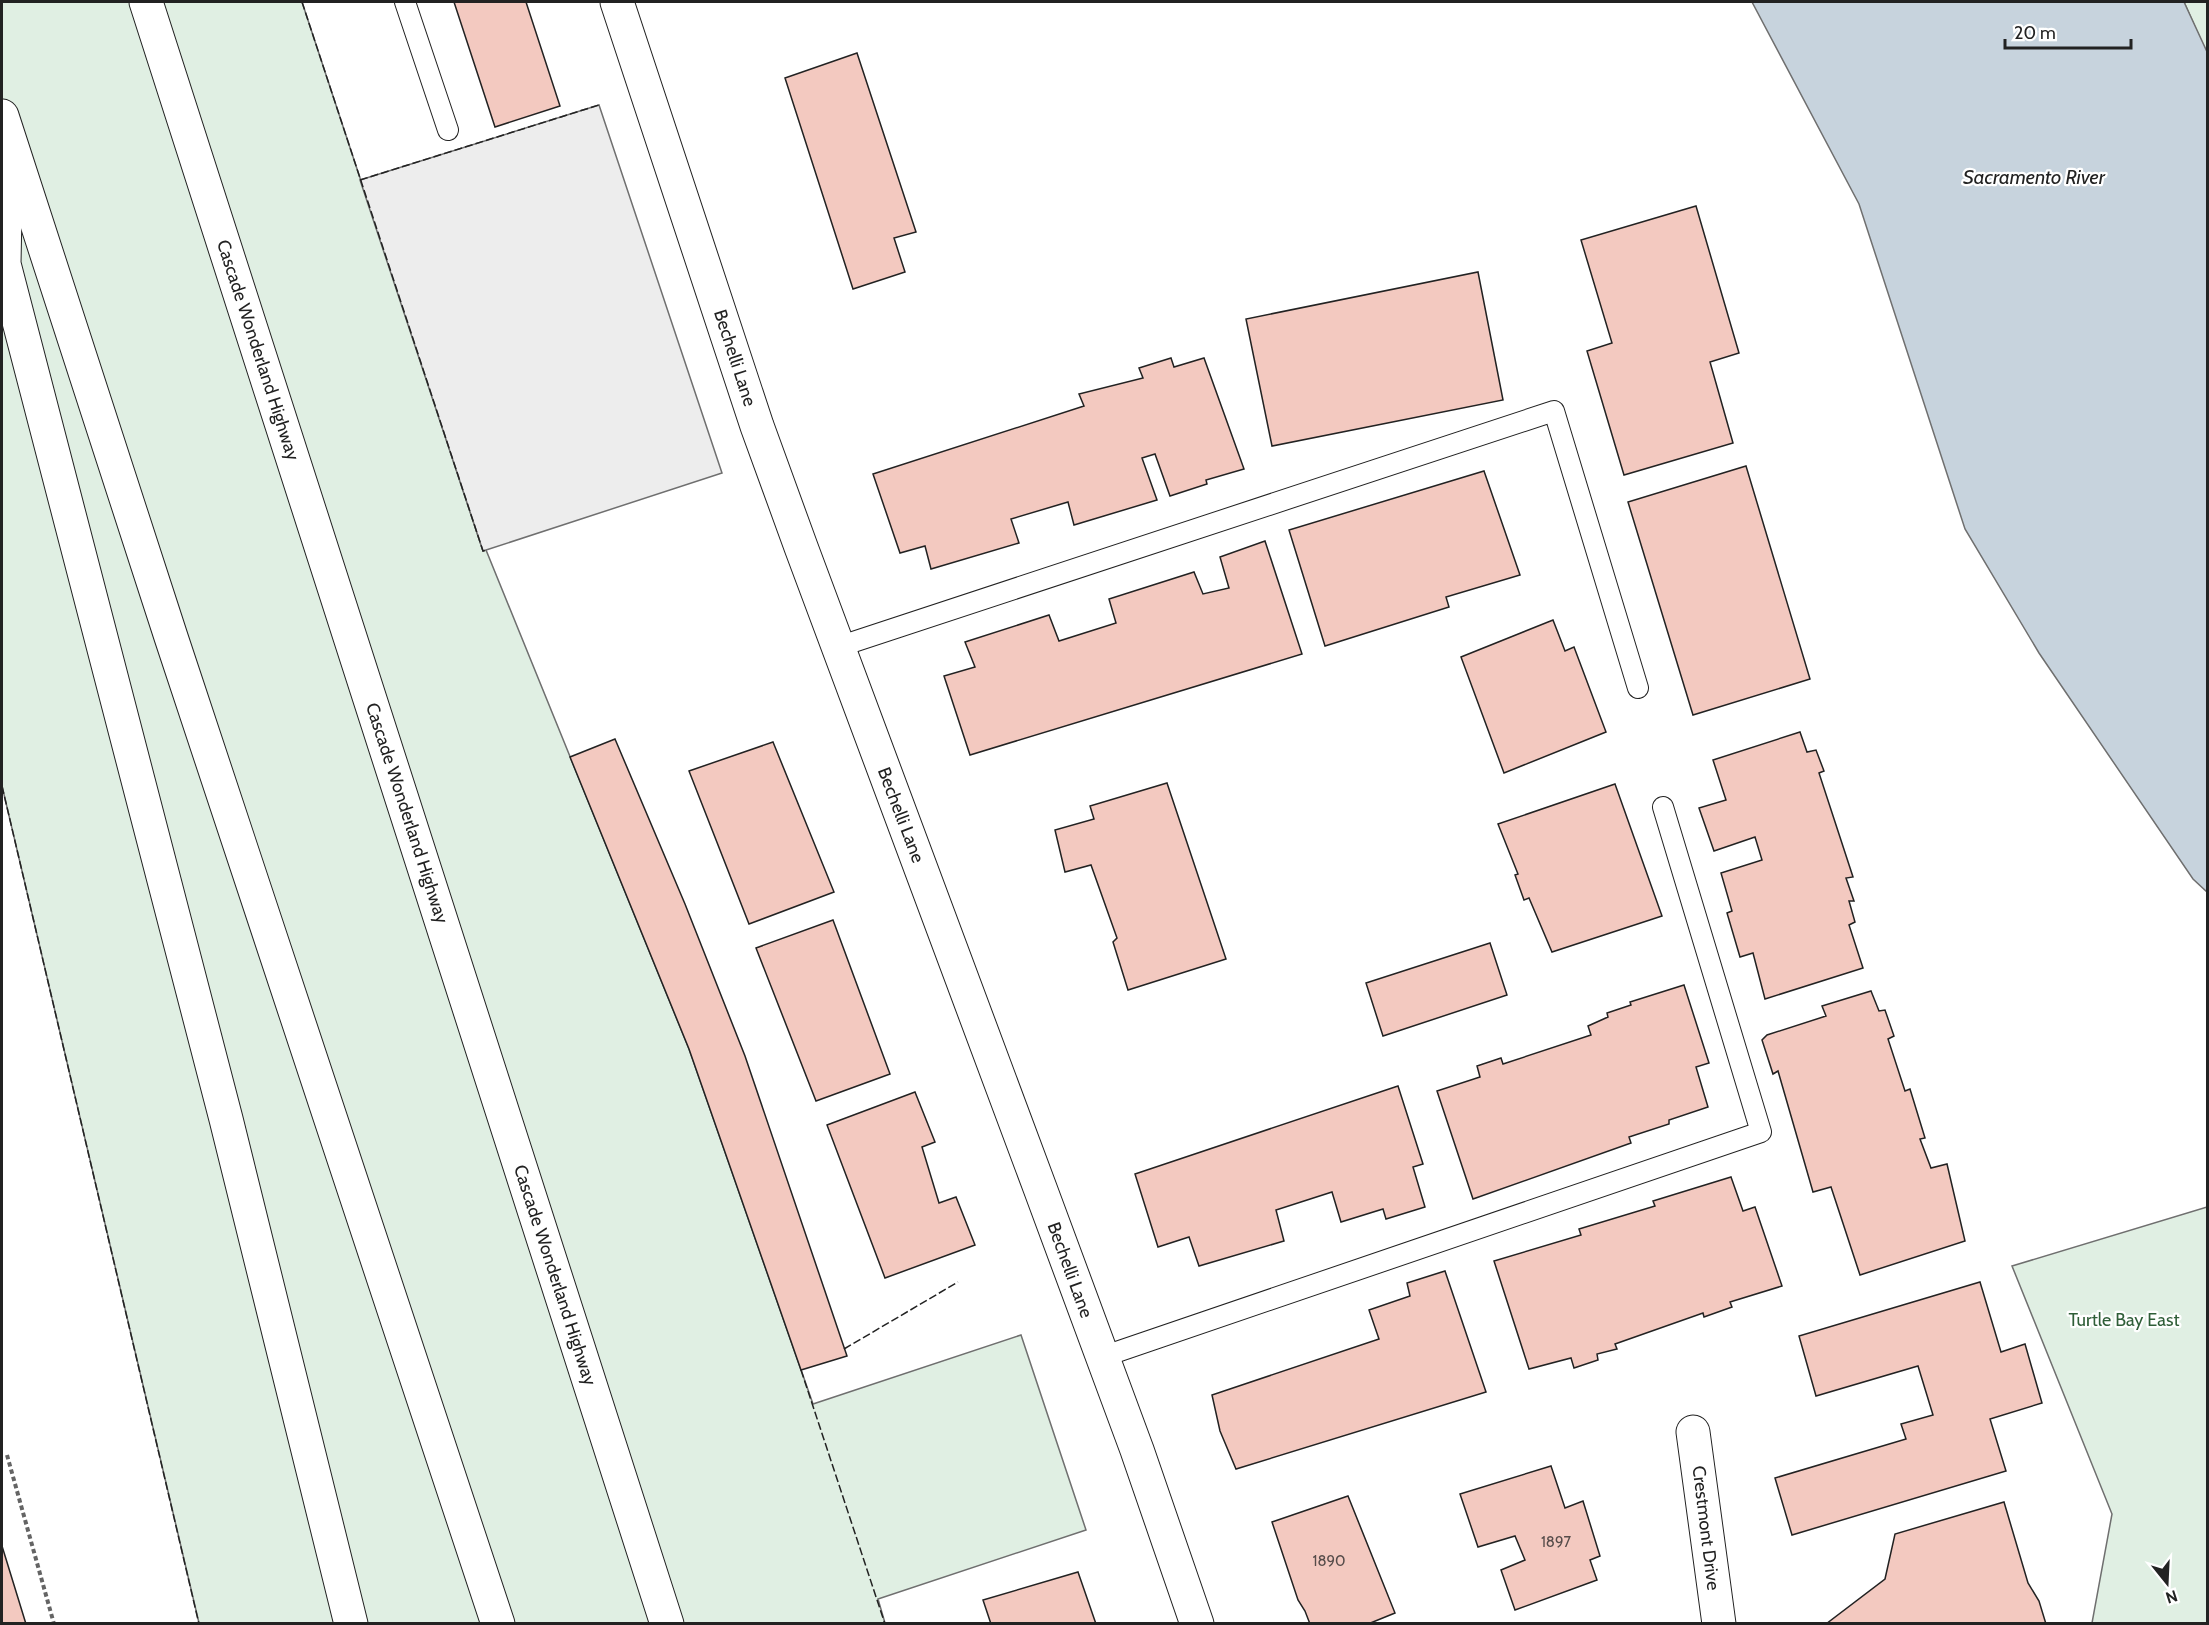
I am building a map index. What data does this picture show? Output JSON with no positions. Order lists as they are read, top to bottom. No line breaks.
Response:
{"streets":{"main road":["Cascade Wonderland Highway","Bechelli Lane","Crestmont Drive"]},"water":["Sacramento River"],"parks":["Turtle Bay East"],"house_numbers":["1897","1890"],"scale_bar":"20 m","north":"bottom"}
